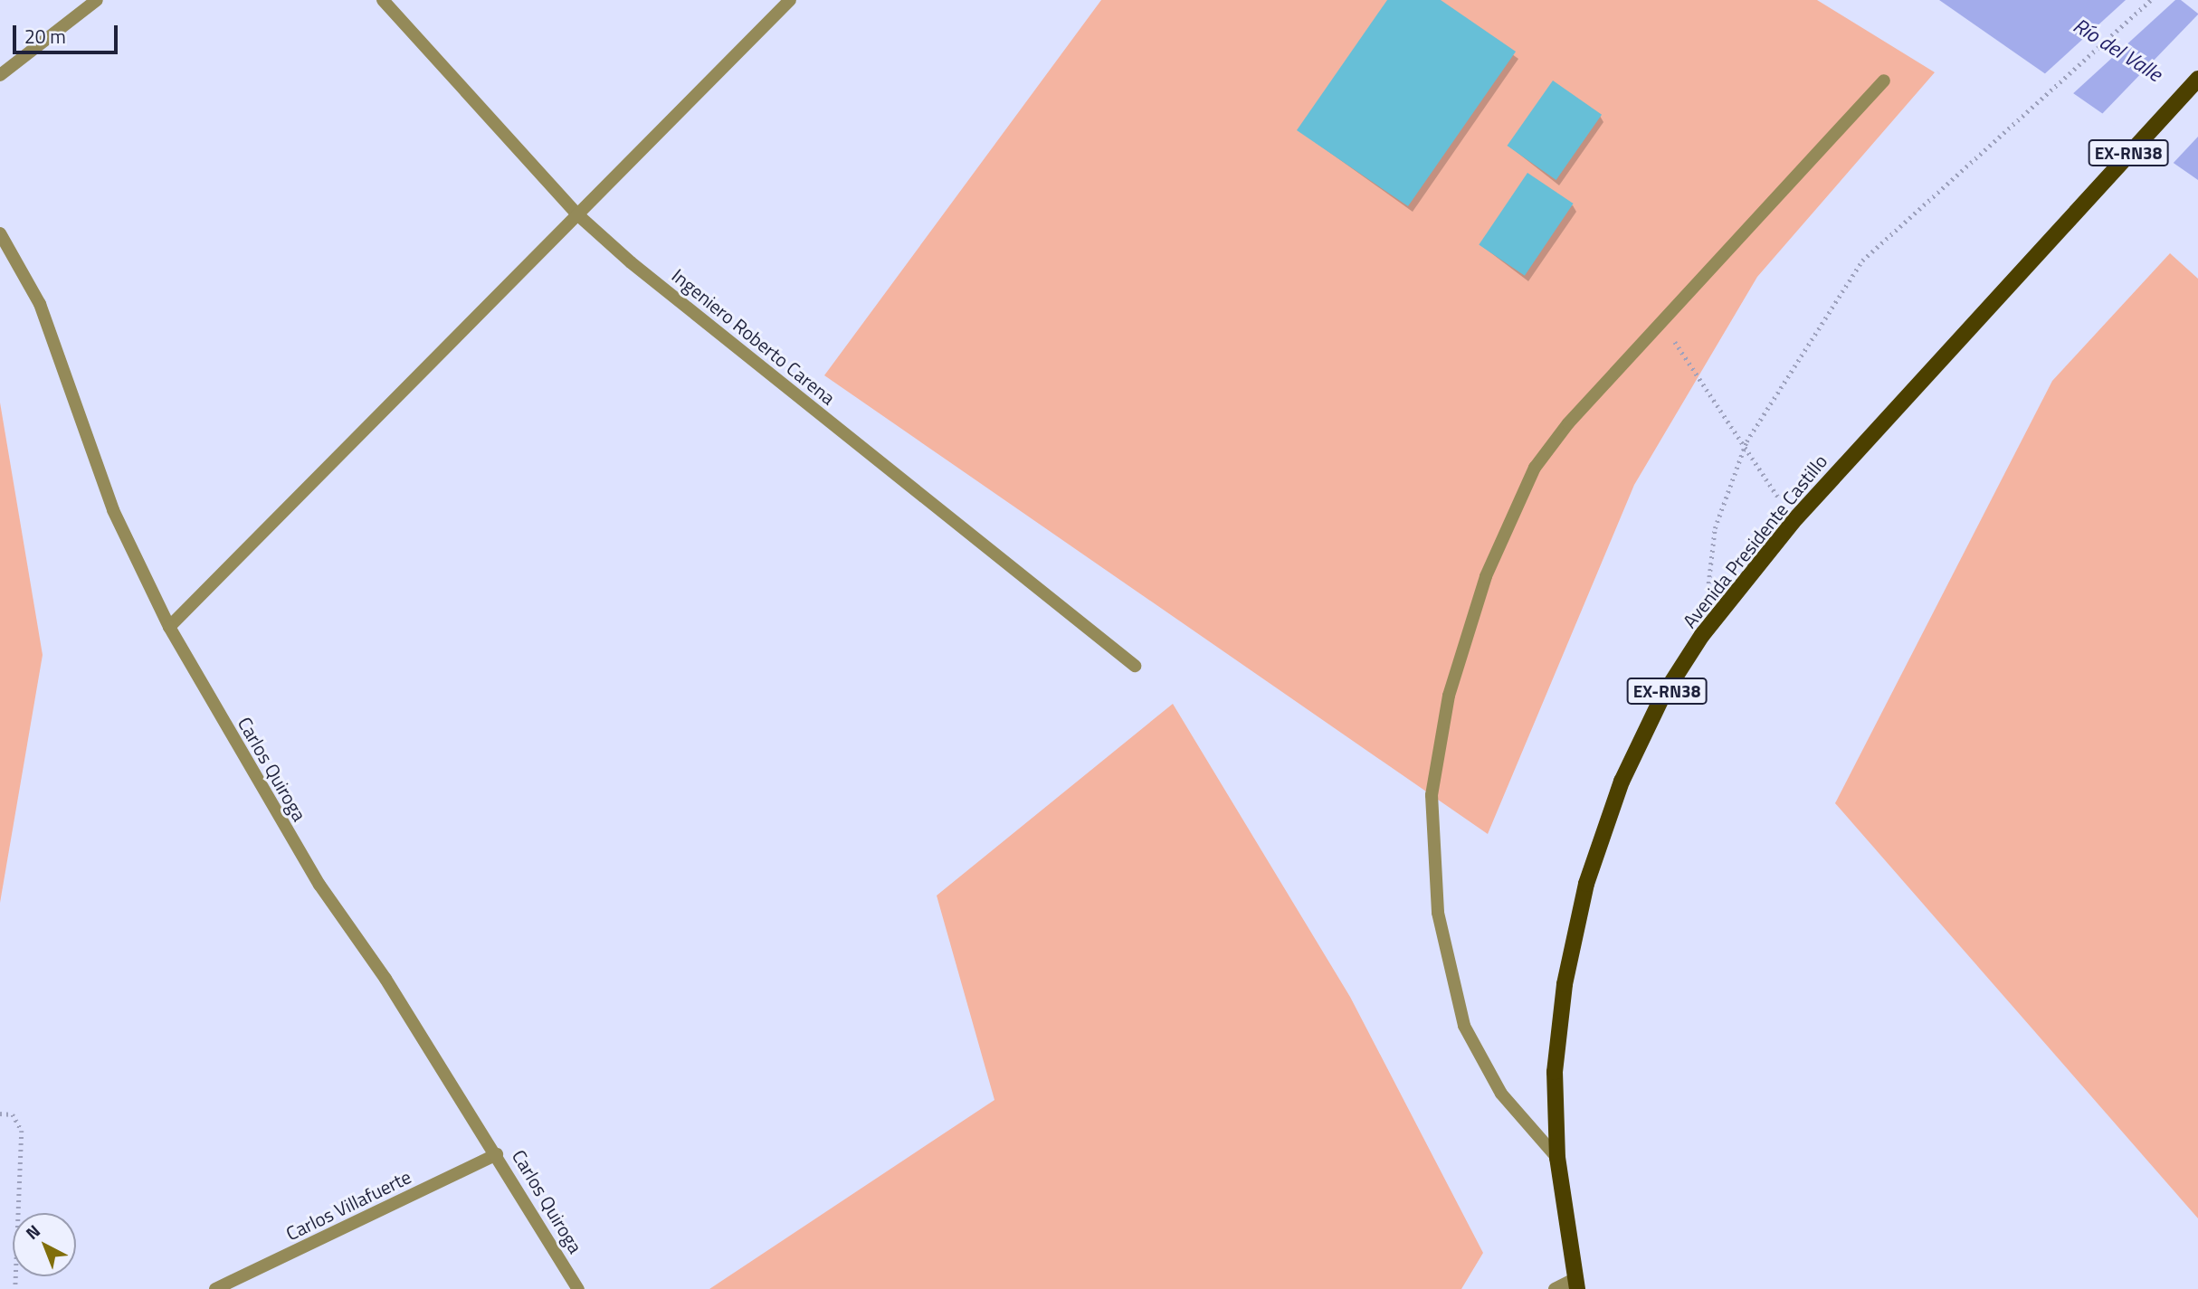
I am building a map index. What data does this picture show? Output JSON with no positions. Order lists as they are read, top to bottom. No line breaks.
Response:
{"streets":{"main road":["EX-RN38","Avenida Presidente Castillo"],"street":["Ingeniero Roberto Carena","Carlos Quiroga","Carlos Villafuerte"]},"crossings":[["Carlos Quiroga","Carlos Villafuerte"]],"water":["Río del Valle"],"scale_bar":"20 m","north":"top left"}
